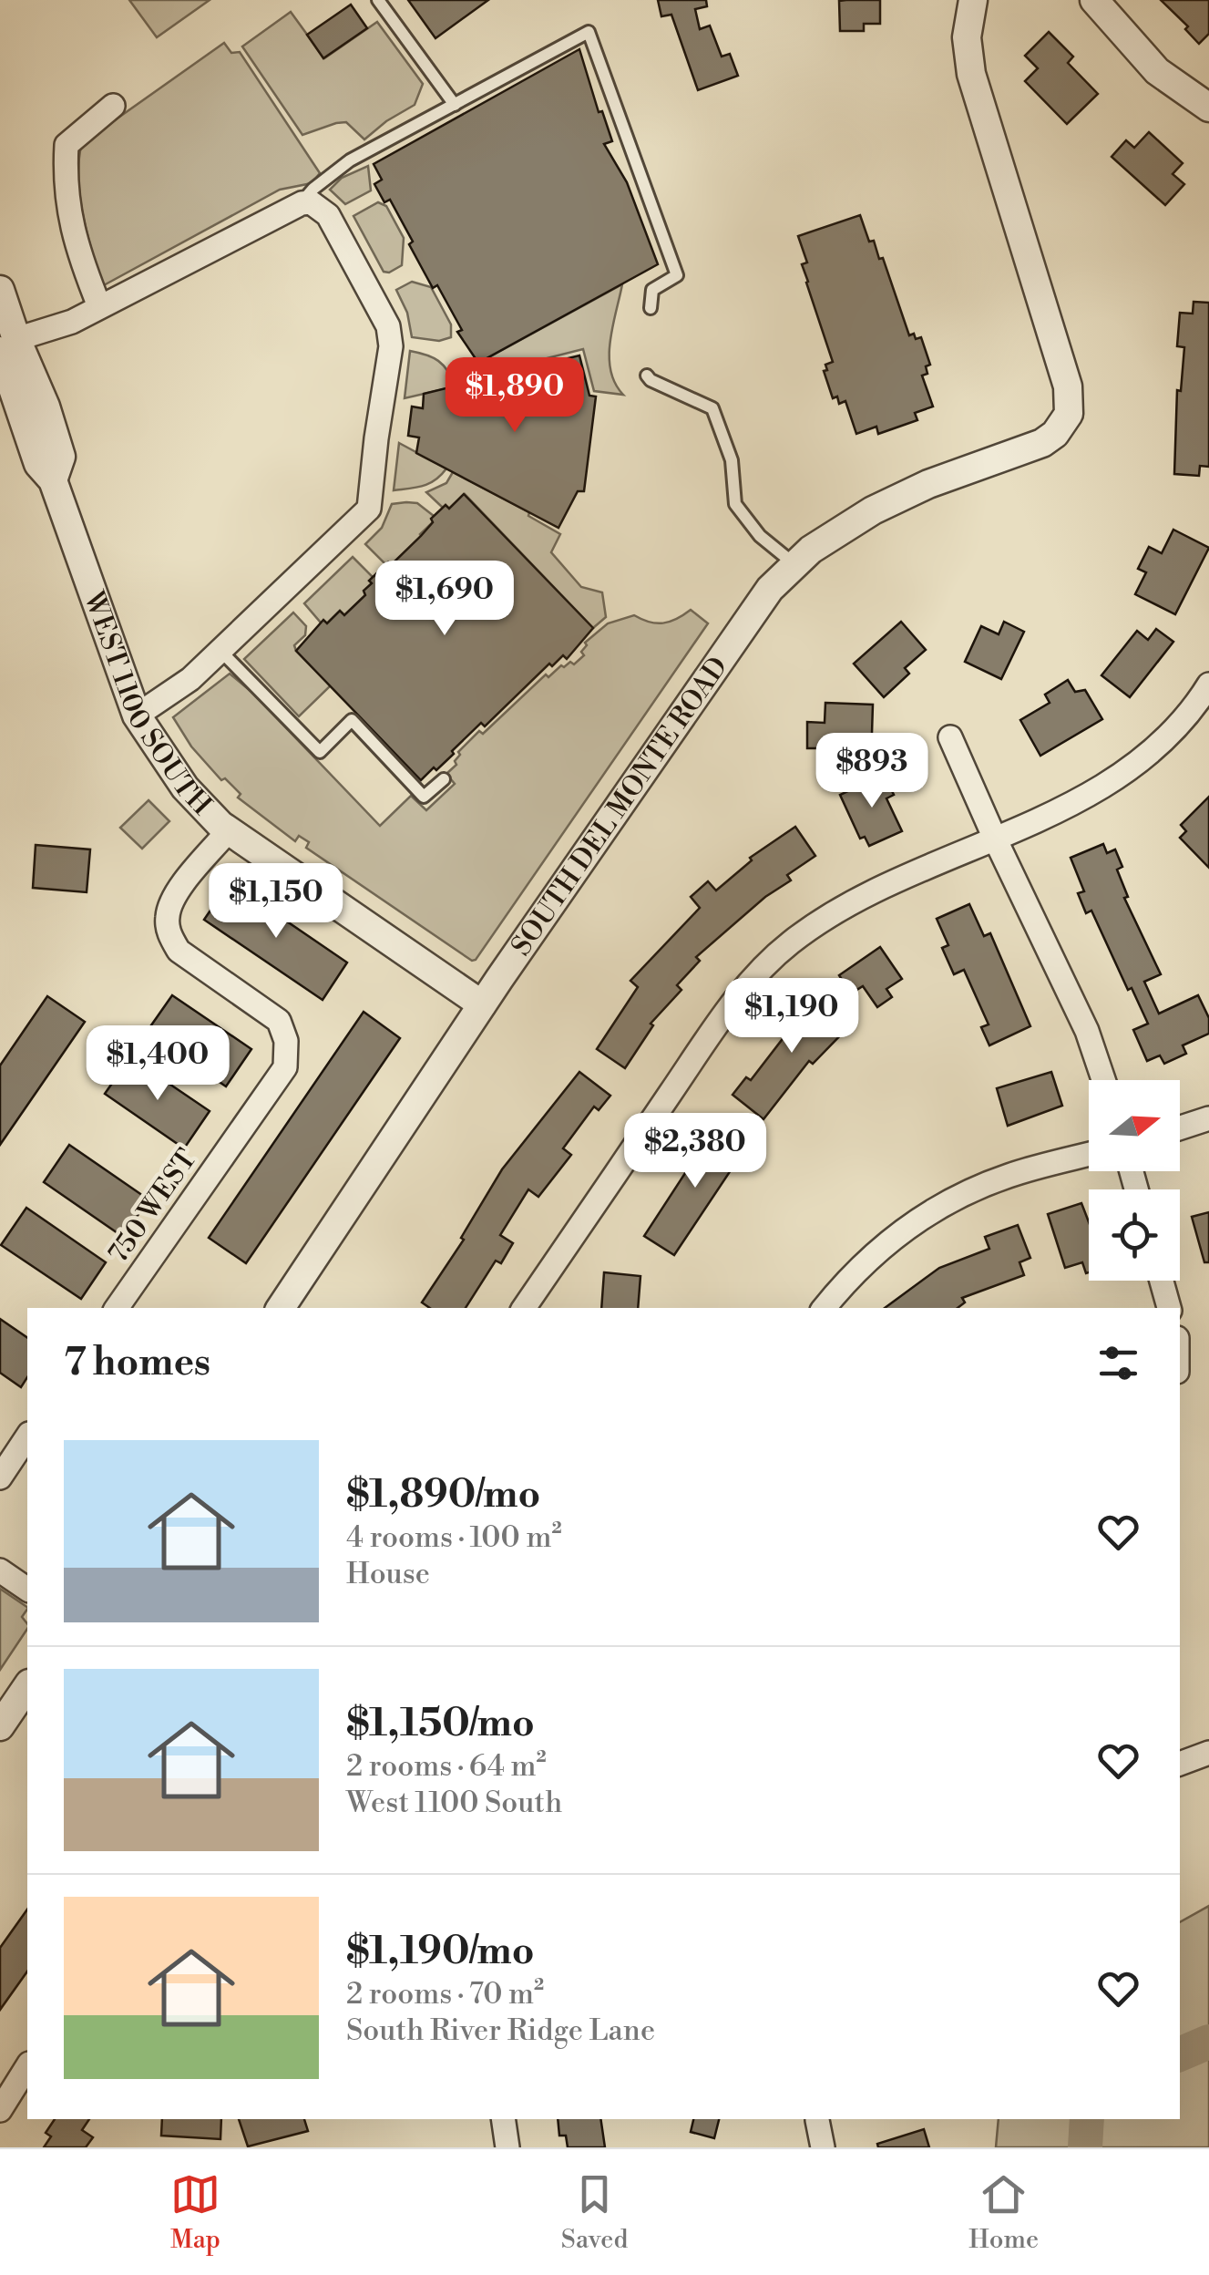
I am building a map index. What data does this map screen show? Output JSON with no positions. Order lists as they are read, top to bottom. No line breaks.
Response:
{"streets":{"street":["WEST 1100 SOUTH","SOUTH DEL MONTE ROAD","750 WEST"]},"crossings":[["WEST 1100 SOUTH","SOUTH DEL MONTE ROAD"],["WEST 1100 SOUTH","750 WEST"]],"north":"right","page":{"price":["$1,890","$1,690","$893","$1,150","$1,190","$1,400","$2,380"],"heading":"7 homes","list":[{"name":"$1,890/mo","note":"4 rooms · 100 m² · House"},{"name":"$1,150/mo","note":"2 rooms · 64 m² · West 1100 South"},{"name":"$1,190/mo","note":"2 rooms · 70 m² · South River Ridge Lane"}],"tabs":["Map","Saved","Home"]}}
